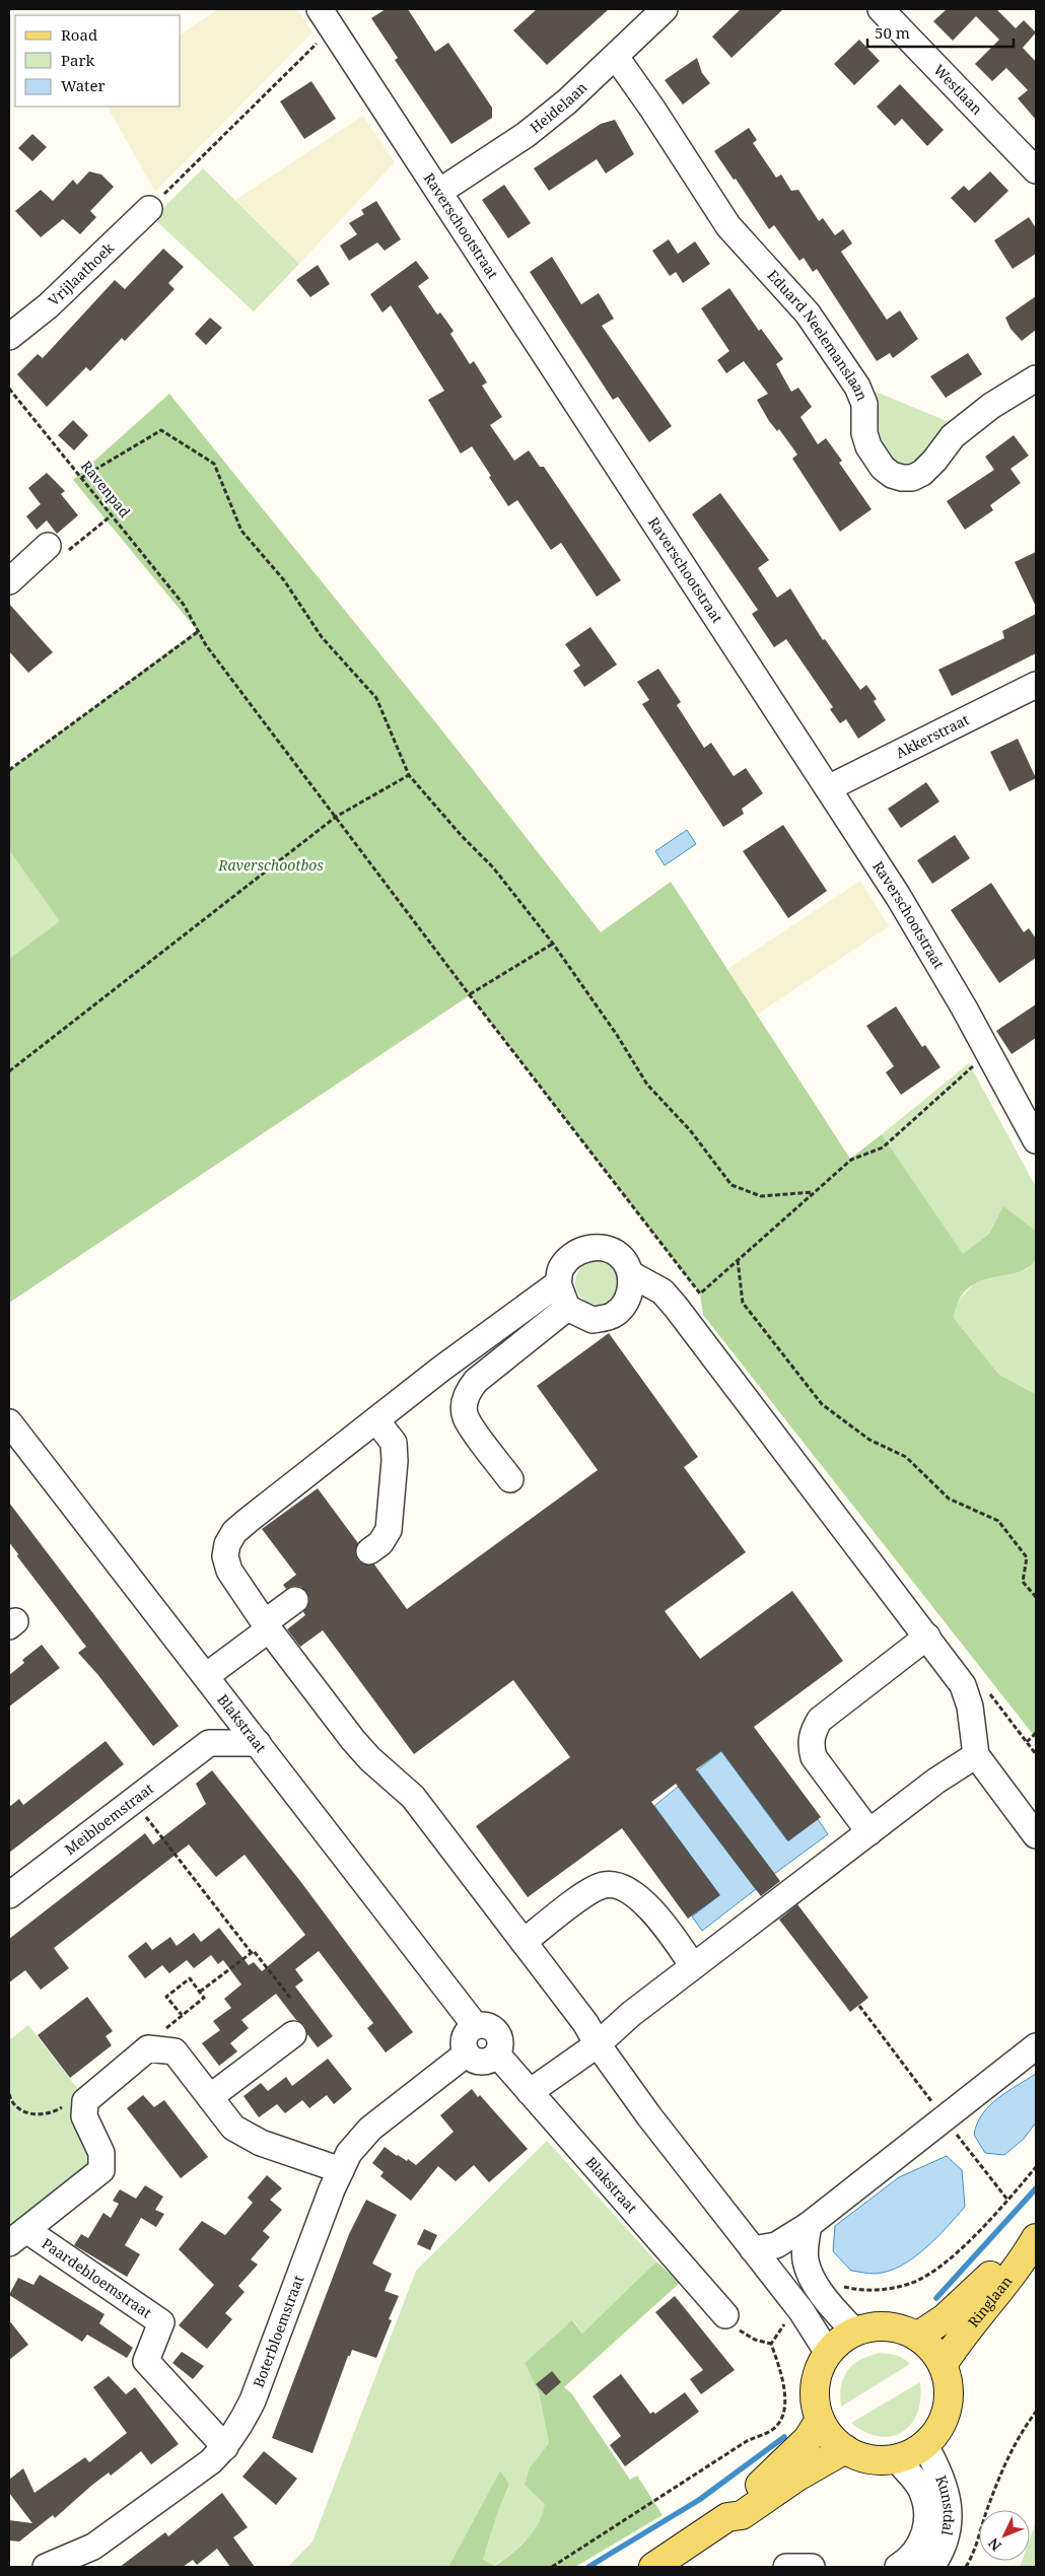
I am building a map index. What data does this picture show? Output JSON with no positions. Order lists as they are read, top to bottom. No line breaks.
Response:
{"streets":{"main road":["Ringlaan"],"street":["Westlaan","Heidelaan","Raverschootstraat","Vrijlaathoek","Eduard Neelemanslaan","Akkerstraat","Blakstraat","Meibloemstraat","Paardebloemstraat","Boterbloemstraat","Kunstdal"],"path":["Ravenpad"]},"crossings":[["Heidelaan","Raverschootstraat"],["Heidelaan","Eduard Neelemanslaan"],["Raverschootstraat","Akkerstraat"],["Blakstraat","Boterbloemstraat"],["Paardebloemstraat","Boterbloemstraat"],["Ringlaan","Kunstdal"]],"parks":["Raverschootbos"],"legend":["Road","Park","Water"],"scale_bar":"50 m","north":"bottom left"}
